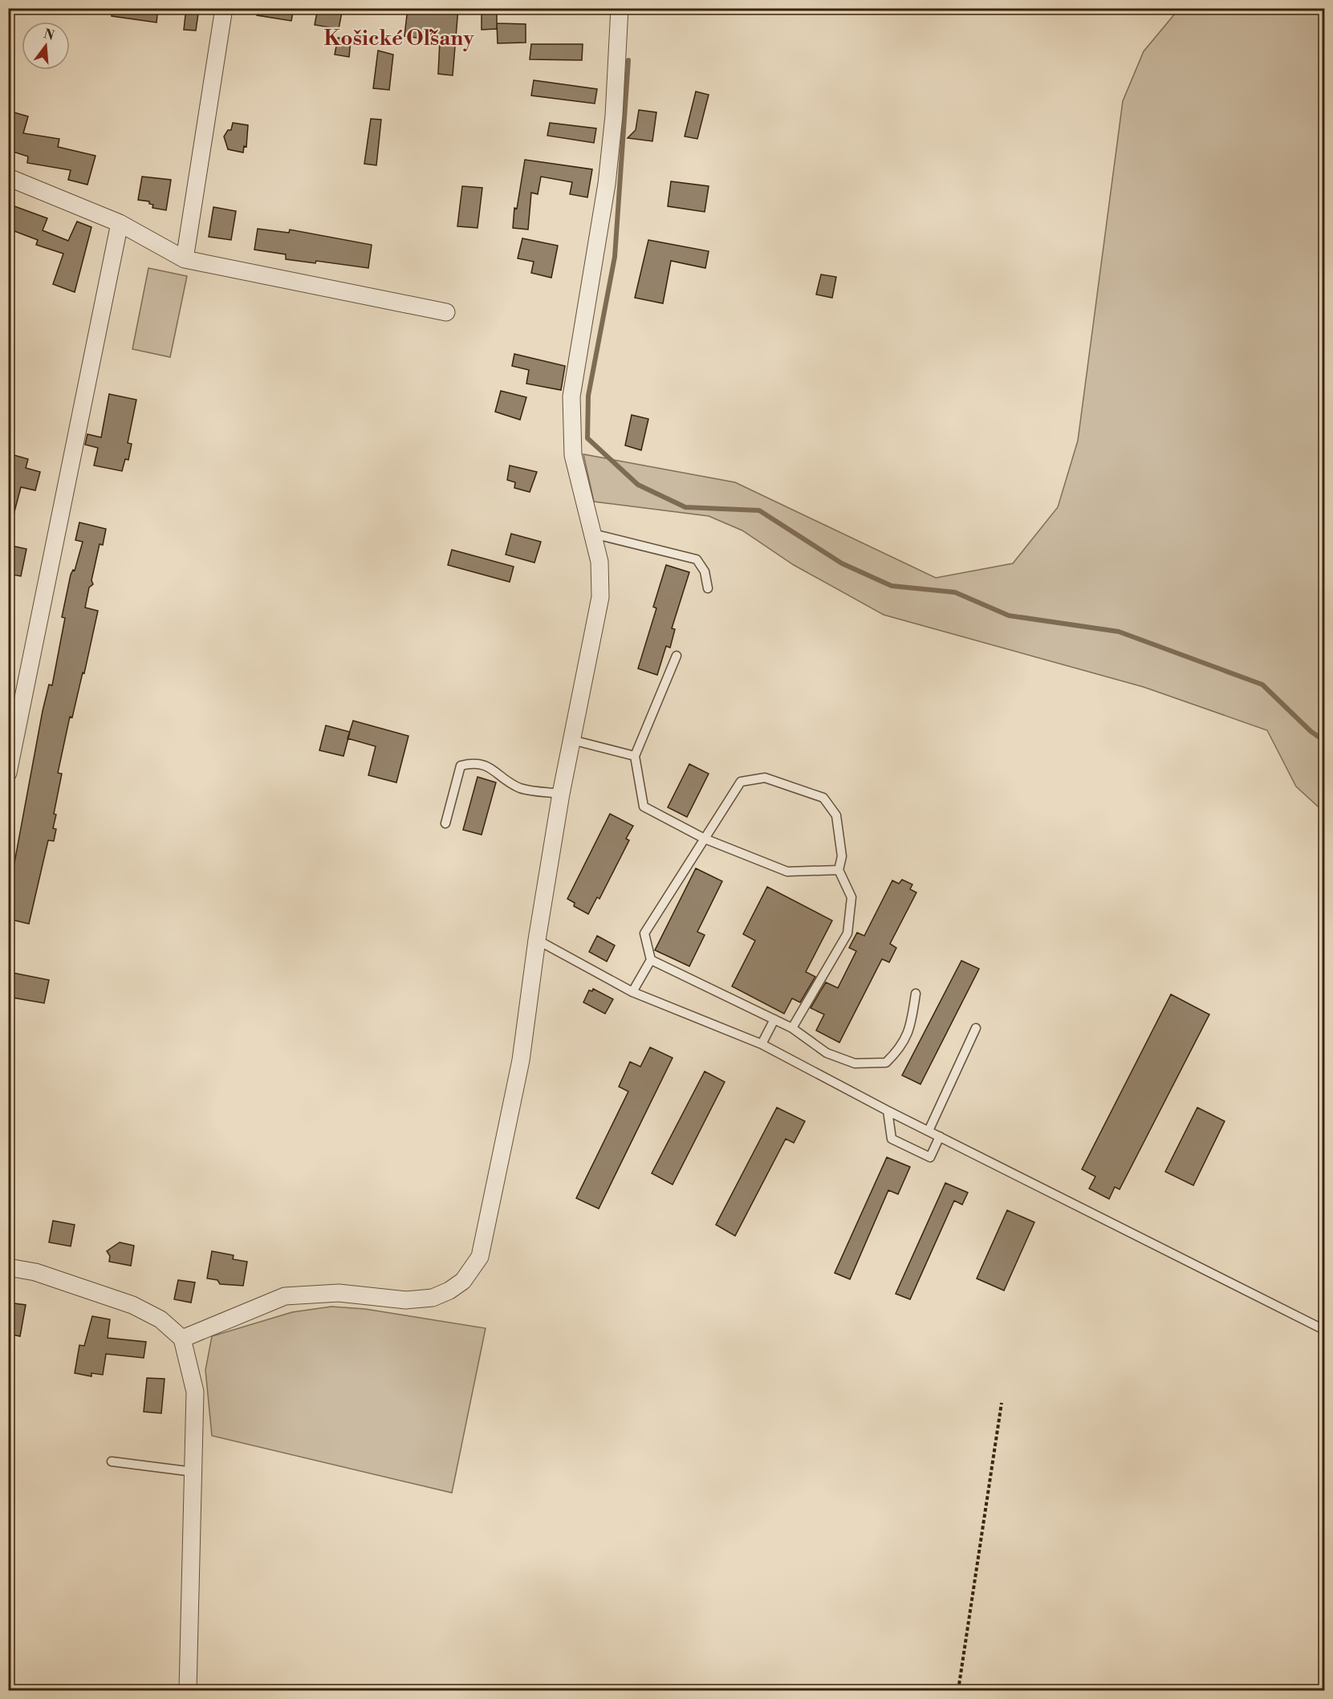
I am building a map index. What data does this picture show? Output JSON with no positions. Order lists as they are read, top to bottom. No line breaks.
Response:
{"districts":["Košické Oľšany"],"north":"top"}
